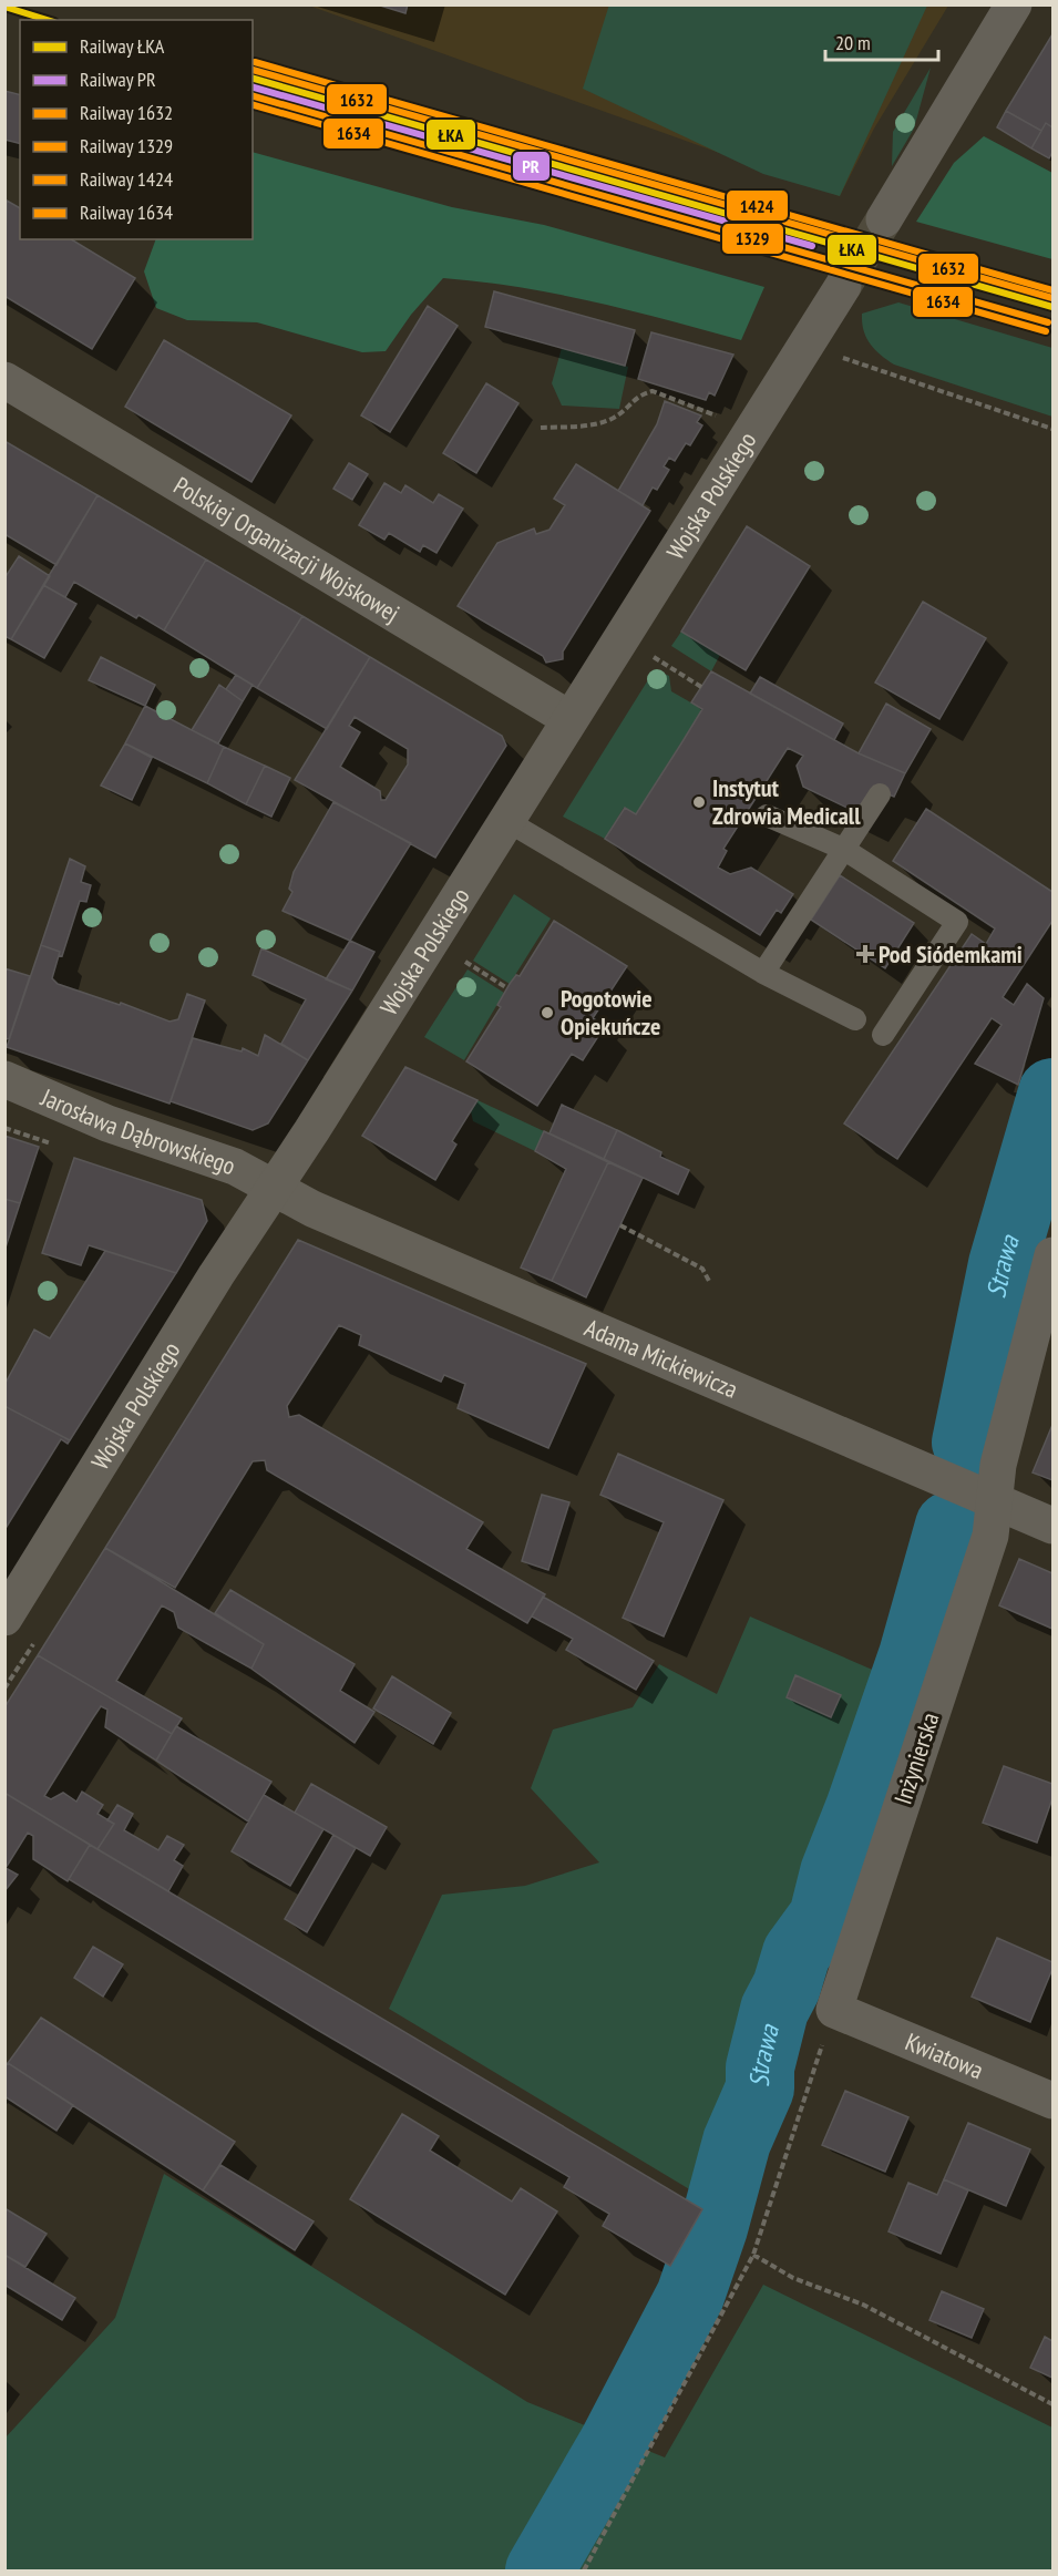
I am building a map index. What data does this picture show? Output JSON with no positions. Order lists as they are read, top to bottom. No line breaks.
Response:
{"streets":{"street":["Wojska Polskiego","Polskiej Organizacji Wojskowej","Jarosława Dąbrowskiego","Adama Mickiewicza","Inżynierska","Kwiatowa"]},"crossings":[["Wojska Polskiego","Polskiej Organizacji Wojskowej"],["Wojska Polskiego","Jarosława Dąbrowskiego"],["Wojska Polskiego","Adama Mickiewicza"],["Jarosława Dąbrowskiego","Adama Mickiewicza"],["Adama Mickiewicza","Inżynierska"],["Inżynierska","Kwiatowa"]],"water":["Strawa"],"places":{"other":["Instytut Zdrowia Medicall","Pogotowie Opiekuńcze"],"health":["Pod Siódemkami"]},"lines":["rail line ŁKA","rail line 1424","rail line 1632","rail line PR","rail line 1329","rail line 1634"],"legend":["Railway ŁKA","Railway PR","Railway 1632","Railway 1329","Railway 1424","Railway 1634"],"scale_bar":"20 m"}
